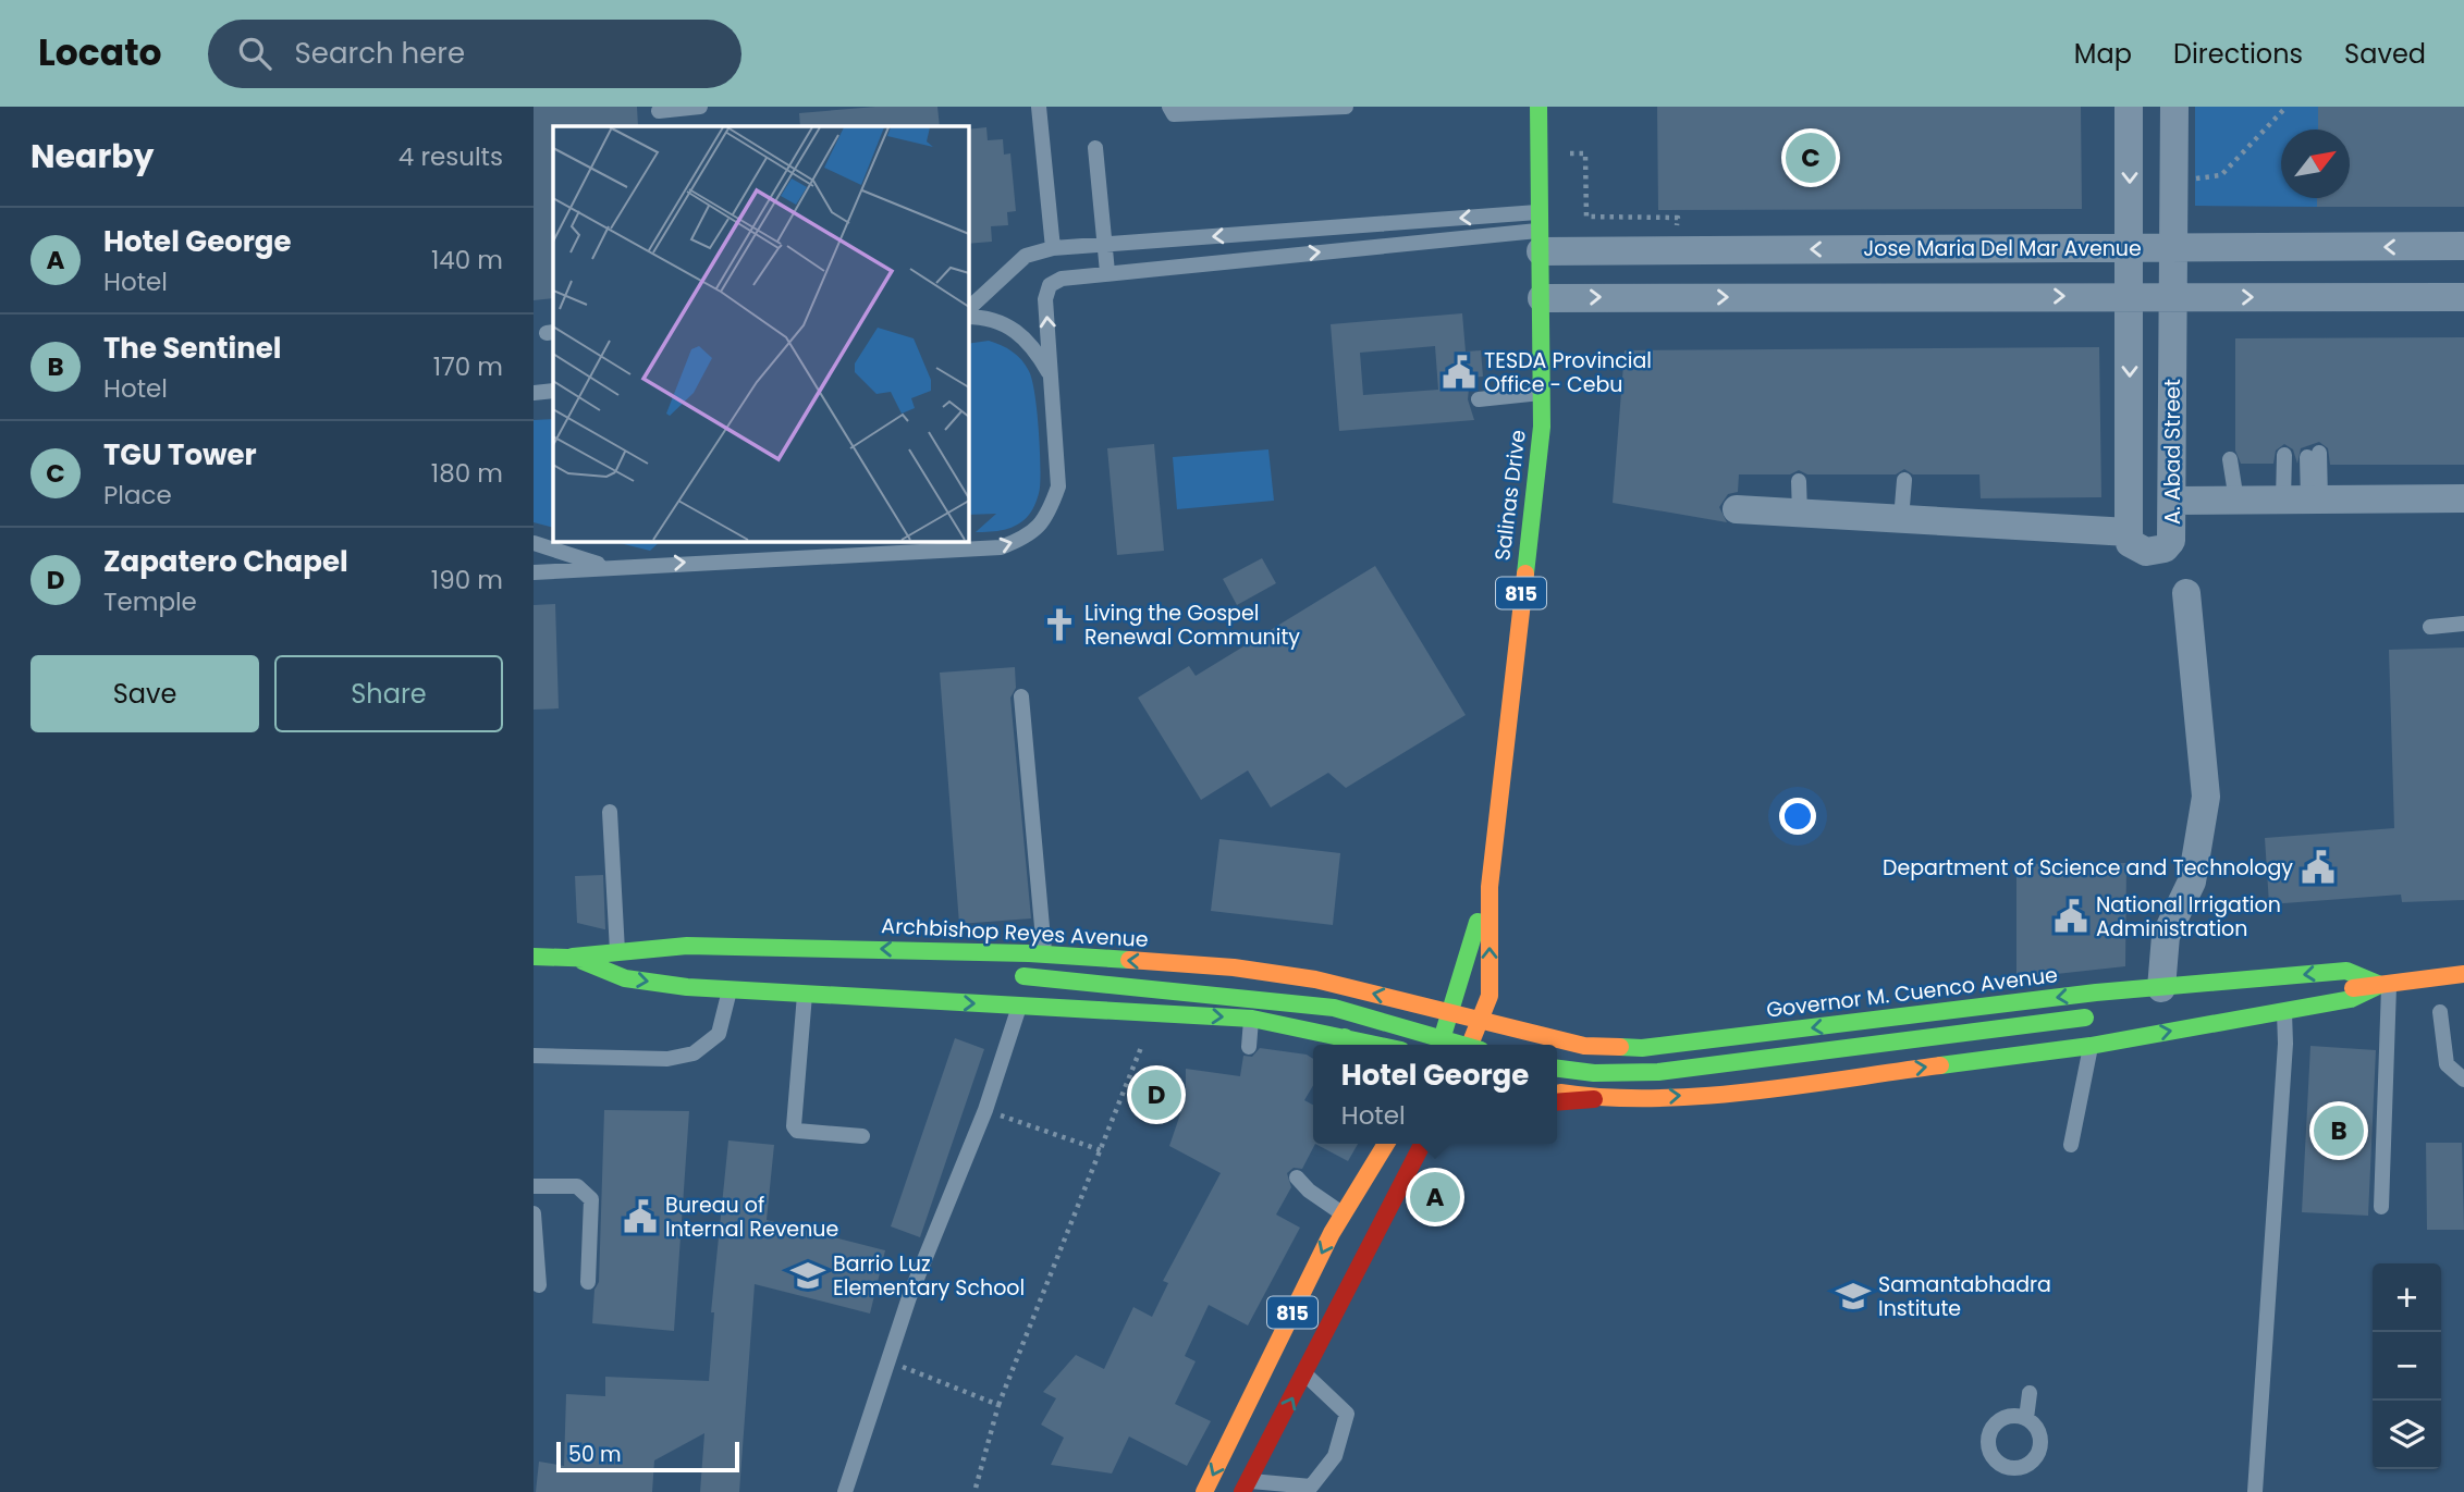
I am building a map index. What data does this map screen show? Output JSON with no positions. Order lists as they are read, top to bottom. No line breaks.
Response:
{"streets":{"main road":["Salinas Drive","815","Archbishop Reyes Avenue","Governor M. Cuenco Avenue"],"street":["Jose Maria Del Mar Avenue","A. Abad Street"]},"crossings":[["Jose Maria Del Mar Avenue","A. Abad Street"],["Jose Maria Del Mar Avenue","Salinas Drive"],["Salinas Drive","815"],["Salinas Drive","Archbishop Reyes Avenue"],["Salinas Drive","Governor M. Cuenco Avenue"],["815","Archbishop Reyes Avenue"],["815","Governor M. Cuenco Avenue"],["Archbishop Reyes Avenue","Governor M. Cuenco Avenue"]],"places":{"public building":["TESDA Provincial Office - Cebu","Department of Science and Technology","National Irrigation Administration","Bureau of Internal Revenue"],"church":["Living the Gospel Renewal Community"],"school or university":["Barrio Luz Elementary School","Samantabhadra Institute"]},"scale_bar":"50 m","north":"top right","page":{"header":"Locato","search":"Search here","nav":["Map","Directions","Saved"],"heading":["Nearby","4 results"],"pins":["C","D","B","A"],"list":[{"mark":"A","name":"Hotel George","note":"Hotel","value":"140 m"},{"mark":"B","name":"The Sentinel","note":"Hotel","value":"170 m"},{"mark":"C","name":"TGU Tower","note":"Place","value":"180 m"},{"mark":"D","name":"Zapatero Chapel","note":"Temple","value":"190 m"}],"buttons":["Save","Share"],"popup":["Hotel George","Hotel"],"map_buttons":["+","−"],"scale":"50 m"}}
